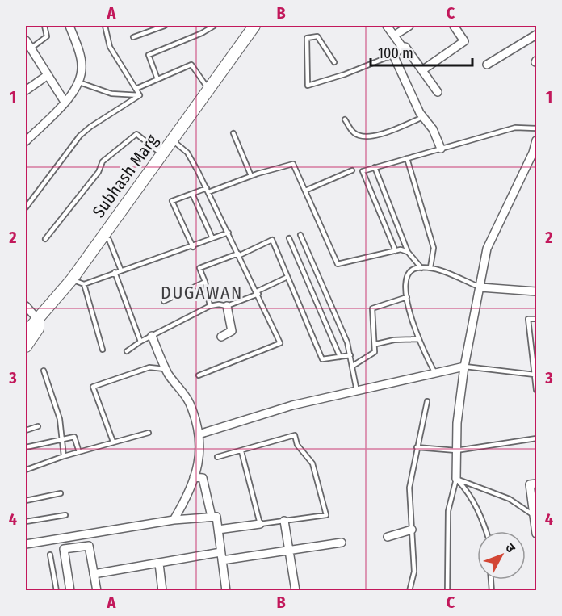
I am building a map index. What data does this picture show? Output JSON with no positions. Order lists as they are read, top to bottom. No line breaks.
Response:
{"streets":{"main road":["Subhash Marg"]},"districts":["DUGAWAN"],"scale_bar":"100 m","north":"top right","grid":{"columns":["A","B","C"],"rows":["1","2","3","4"]}}
